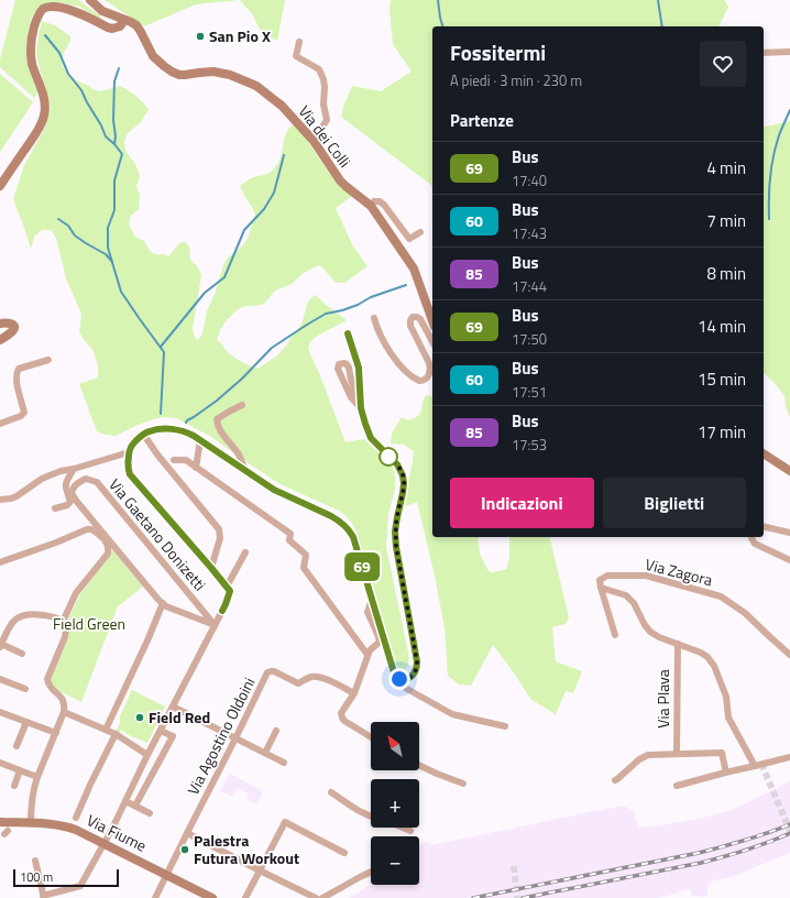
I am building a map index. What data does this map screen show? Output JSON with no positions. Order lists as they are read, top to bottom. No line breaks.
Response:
{"streets":{"street":["Via dei Colli","Via Gaetano Donizetti","Via Zagora","Via Plava","Via Agostino Oldoini","Via Fiume"]},"crossings":[["Via Agostino Oldoini","Via Fiume"]],"parks":["Field Green"],"places":["San Pio X","Field Red","Palestra Futura Workout"],"lines":["bus line 69"],"scale_bar":"100 m","north":"top left","page":{"on_map":"69","heading":[["Fossitermi","A piedi · 3 min · 230 m"],"Partenze"],"list":[{"mark":"69","name":"Bus","note":"17:40","value":"4 min"},{"mark":"60","name":"Bus","note":"17:43","value":"7 min"},{"mark":"85","name":"Bus","note":"17:44","value":"8 min"},{"mark":"69","name":"Bus","note":"17:50","value":"14 min"},{"mark":"60","name":"Bus","note":"17:51","value":"15 min"},{"mark":"85","name":"Bus","note":"17:53","value":"17 min"}],"buttons":["Indicazioni","Biglietti"],"map_buttons":["+","−"],"scale":"100 m"}}
